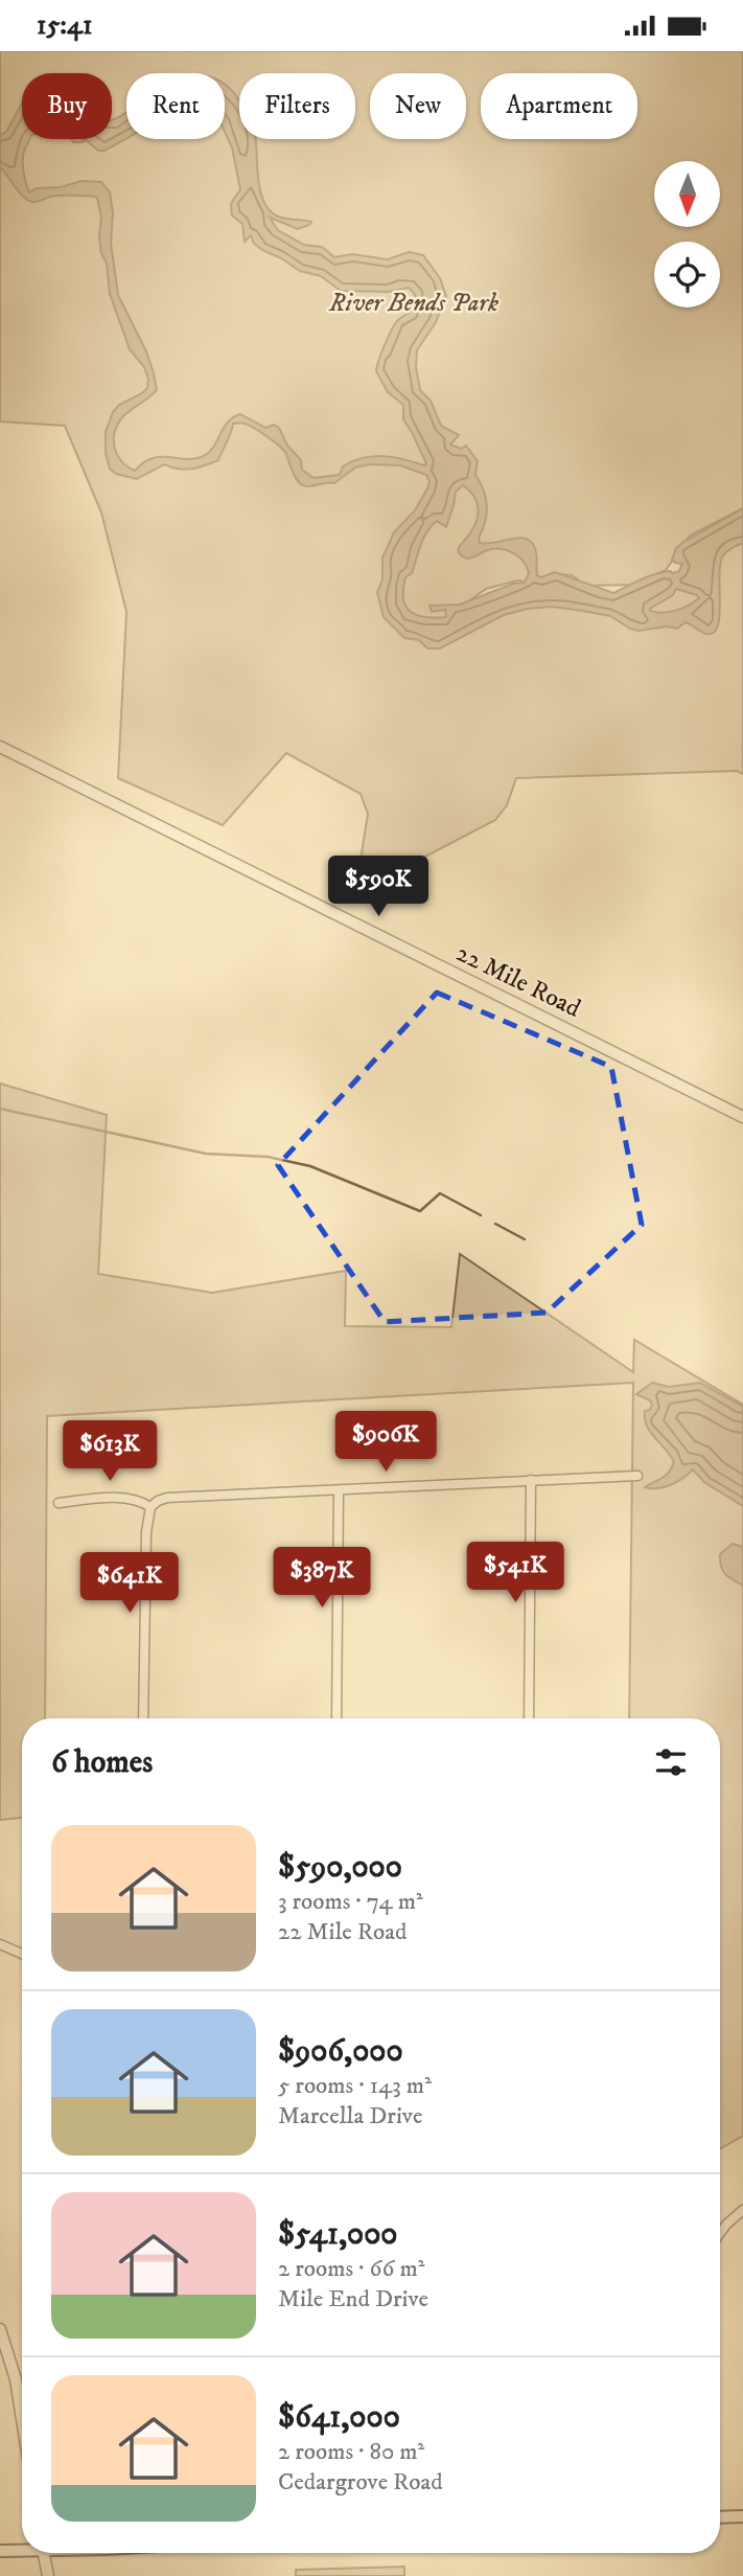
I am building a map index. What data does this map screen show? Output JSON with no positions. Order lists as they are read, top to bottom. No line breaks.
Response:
{"streets":{"street":["22 Mile Road"]},"parks":["River Bends Park"],"north":"bottom","page":{"status":"15:41","chip":["Buy","Rent","Filters","New","Apartment"],"price":["$590K","$906K","$613K","$541K","$387K","$641K"],"heading":"6 homes","list":[{"name":"$590,000","note":"3 rooms · 74 m² · 22 Mile Road"},{"name":"$906,000","note":"5 rooms · 143 m² · Marcella Drive"},{"name":"$541,000","note":"2 rooms · 66 m² · Mile End Drive"},{"name":"$641,000","note":"2 rooms · 80 m² · Cedargrove Road"}]}}
